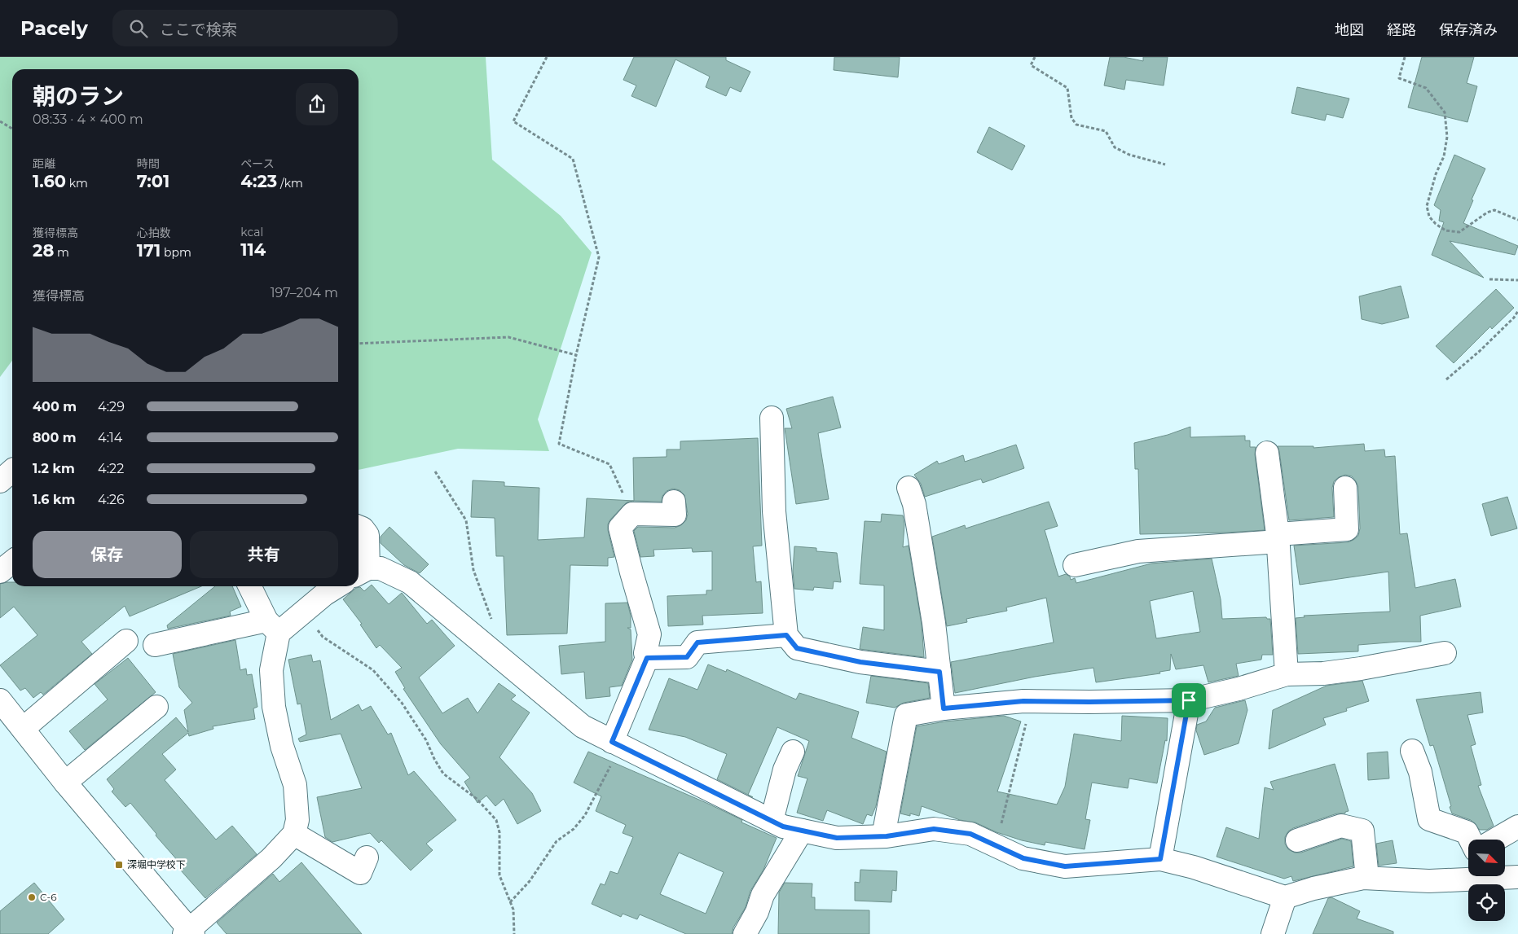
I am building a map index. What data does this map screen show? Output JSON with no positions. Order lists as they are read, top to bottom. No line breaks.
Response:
{"places":{"transit":["深堀中学校下"],"other":["C-6"]},"north":"bottom right","page":{"header":"Pacely","search":"ここで検索","nav":["地図","経路","保存済み"],"heading":["朝のラン","08:33 · 4 × 400 m"],"stats":[["距離","1.60 km"],["時間","7:01"],["ペース","4:23 /km"],["獲得標高","28 m"],["心拍数","171 bpm"],["kcal","114"]],"chart":["獲得標高","197–204 m"],"list":[{"name":"400 m","note":"4:29"},{"name":"800 m","note":"4:14"},{"name":"1.2 km","note":"4:22"},{"name":"1.6 km","note":"4:26"}],"buttons":["保存","共有"]}}
